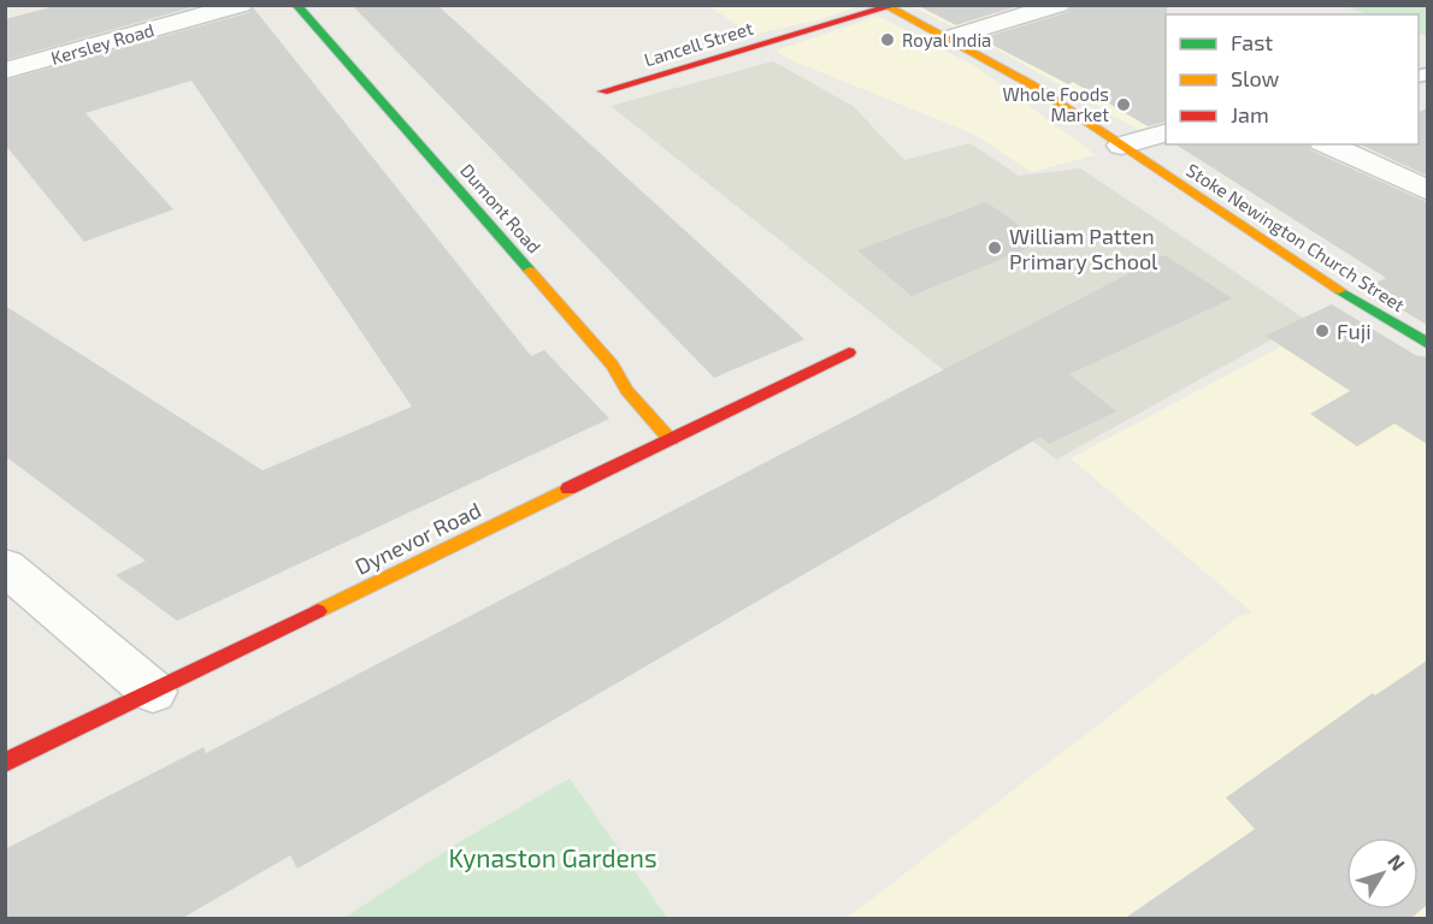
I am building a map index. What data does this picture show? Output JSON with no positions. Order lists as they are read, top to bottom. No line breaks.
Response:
{"streets":{"street":["Kersley Road","Lancell Street","Dumont Road","Stoke Newington Church Street","Dynevor Road"]},"crossings":[["Lancell Street","Stoke Newington Church Street"],["Dumont Road","Dynevor Road"]],"parks":["Kynaston Gardens"],"places":["Royal India","Whole Foods Market","William Patten Primary School","Fuji"],"legend":["Fast","Slow","Jam"],"north":"top right"}
